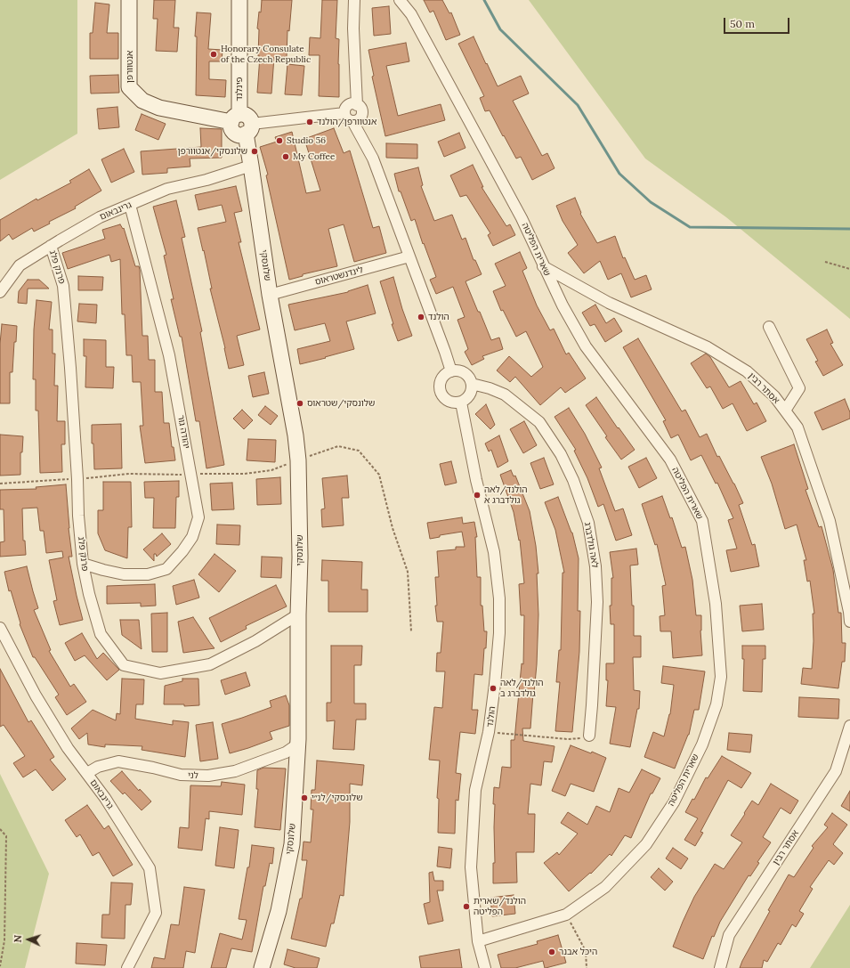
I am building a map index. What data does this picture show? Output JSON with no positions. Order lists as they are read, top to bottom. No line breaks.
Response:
{"streets":{"street":["אנטוורפן","פינלנד","גרינבאום","שארית הפליטה","שלונסקי","פרנק פלג","לינדנשטראוס","אסתר רבין","יהודה גור","לאה גולדברג","הולנד","לני"]},"crossings":[["אנטוורפן","פינלנד"],["גרינבאום","שלונסקי"],["גרינבאום","פרנק פלג"],["גרינבאום","יהודה גור"],["גרינבאום","לני"],["שארית הפליטה","אסתר רבין"],["שארית הפליטה","הולנד"],["שלונסקי","פרנק פלג"],["שלונסקי","לינדנשטראוס"],["שלונסקי","לני"],["פרנק פלג","יהודה גור"],["לאה גולדברג","הולנד"]],"places":["Honorary Consulate of the Czech Republic","אנטוורפן/הולנד","Studio 56","שלונסקי/אנטוורפן","My Coffee","הולנד","שלונסקי/שטראוס","הולנד/לאה גולדברג א","הולנד/לאה גולדברג ב","שלונסקי/לנ״י","הולנד/שארית הפליטה","היכל אבנר"],"scale_bar":"50 m","north":"left"}
